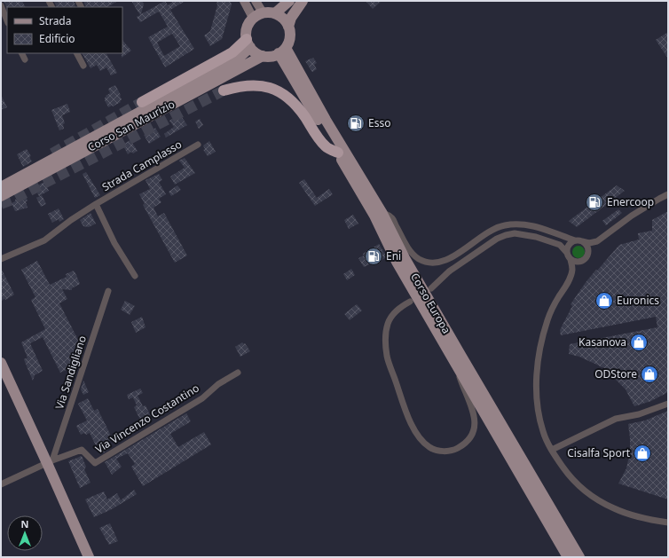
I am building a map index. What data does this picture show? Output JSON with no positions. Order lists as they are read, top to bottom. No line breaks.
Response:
{"streets":{"main road":["Corso San Maurizio","Corso Europa"],"street":["Strada Camplasso","Via Sandigliano","Via Vincenzo Costantino"]},"crossings":[["Corso San Maurizio","Corso Europa"],["Via Sandigliano","Via Vincenzo Costantino"]],"places":{"fuel station":["Esso","Enercoop","Eni"],"shop":["Euronics","Kasanova","ODStore","Cisalfa Sport"]},"legend":["Strada","Edificio"],"north":"top"}
